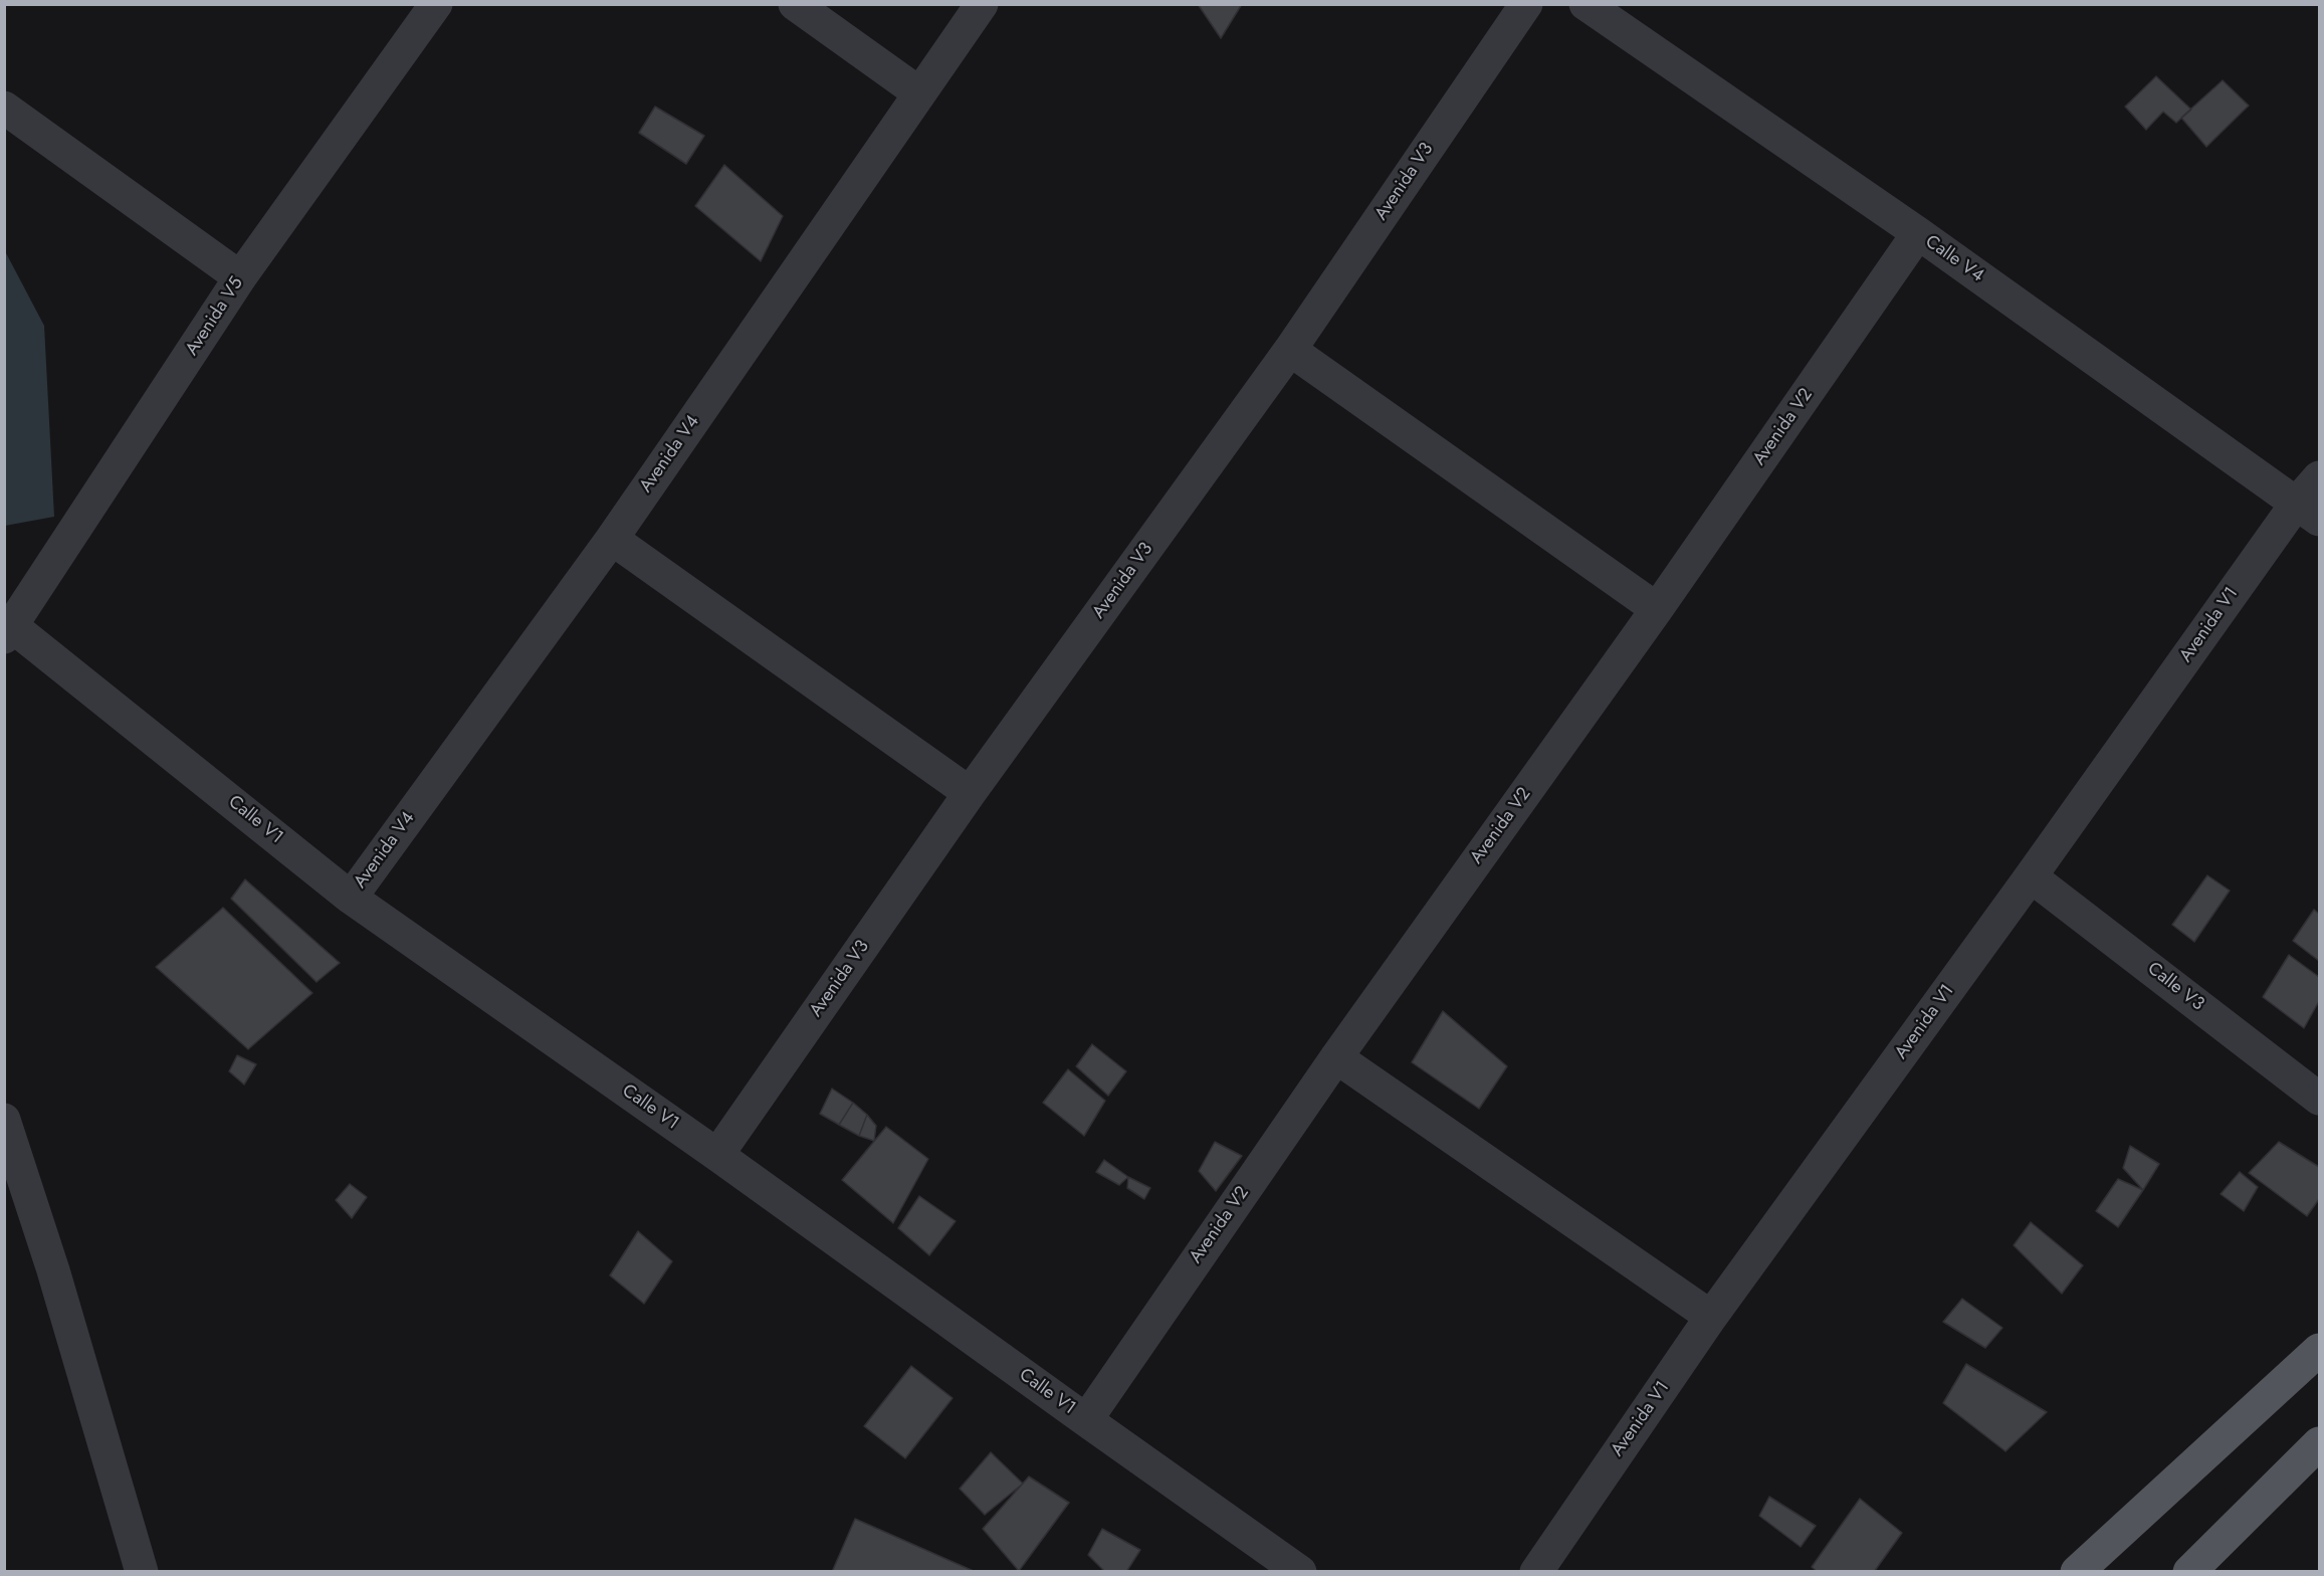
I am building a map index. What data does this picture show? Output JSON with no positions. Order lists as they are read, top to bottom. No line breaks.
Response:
{"streets":{"street":["Avenida V3","Calle V4","Avenida V5","Avenida V2","Avenida V4","Avenida V1","Calle V1","Calle V3"]},"crossings":[["Avenida V3","Calle V1"],["Calle V4","Avenida V2"],["Calle V4","Avenida V1"],["Avenida V5","Calle V1"],["Avenida V2","Calle V1"],["Avenida V4","Calle V1"],["Avenida V1","Calle V3"]]}
